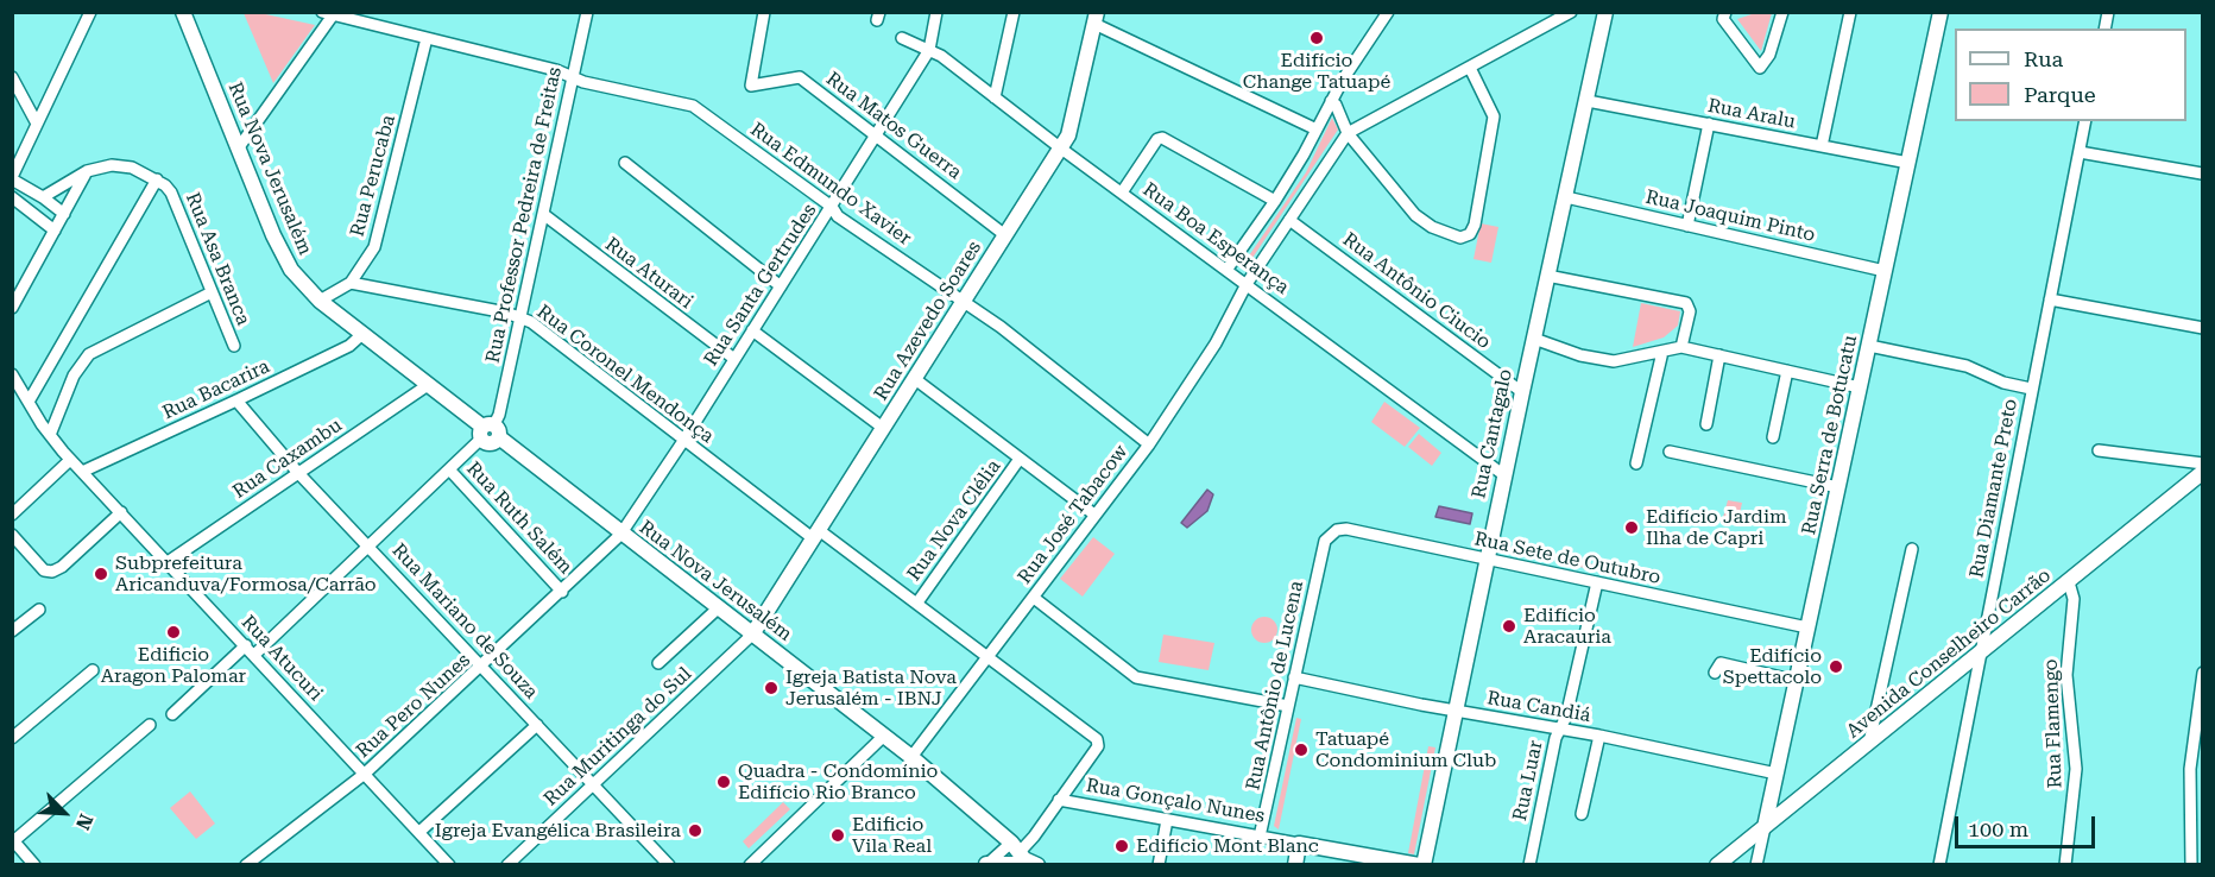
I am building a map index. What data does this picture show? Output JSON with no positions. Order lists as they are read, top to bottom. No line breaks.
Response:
{"streets":{"street":["Rua Aralu","Rua Matos Guerra","Rua Nova Jerusalém","Rua Perucaba","Rua Edmundo Xavier","Rua Professor Pedreira de Freitas","Rua Joaquim Pinto","Rua Boa Esperança","Rua Asa Branca","Rua Aturari","Rua Santa Gertrudes","Rua Antônio Ciucio","Rua Azevedo Soares","Rua Coronel Mendonça","Rua Bacarira","Rua Cantagalo","Rua Serra de Botucatu","Rua Caxambu","Rua Diamante Preto","Rua José Tabacow","Rua Ruth Salém","Rua Nova Clélia","Rua Sete de Outubro","Rua Mariano de Souza","Avenida Conselheiro Carrão","Rua Atucuri","Rua Antônio de Lucena","Rua Pero Nunes","Rua Candiá","Rua Flamengo","Rua Muritinga do Sul","Rua Luar","Rua Gonçalo Nunes"]},"crossings":[["Rua Aralu","Rua Cantagalo"],["Rua Aralu","Rua Serra de Botucatu"],["Rua Matos Guerra","Rua Santa Gertrudes"],["Rua Matos Guerra","Rua Azevedo Soares"],["Rua Nova Jerusalém","Rua Perucaba"],["Rua Nova Jerusalém","Rua Professor Pedreira de Freitas"],["Rua Nova Jerusalém","Rua Santa Gertrudes"],["Rua Nova Jerusalém","Rua Azevedo Soares"],["Rua Nova Jerusalém","Rua Coronel Mendonça"],["Rua Nova Jerusalém","Rua Bacarira"],["Rua Nova Jerusalém","Rua Caxambu"],["Rua Nova Jerusalém","Rua José Tabacow"],["Rua Nova Jerusalém","Rua Pero Nunes"],["Rua Nova Jerusalém","Rua Muritinga do Sul"],["Rua Perucaba","Rua Edmundo Xavier"],["Rua Perucaba","Rua Coronel Mendonça"],["Rua Edmundo Xavier","Rua Professor Pedreira de Freitas"],["Rua Edmundo Xavier","Rua Santa Gertrudes"],["Rua Edmundo Xavier","Rua Azevedo Soares"],["Rua Edmundo Xavier","Rua José Tabacow"],["Rua Professor Pedreira de Freitas","Rua Aturari"],["Rua Professor Pedreira de Freitas","Rua Coronel Mendonça"],["Rua Professor Pedreira de Freitas","Rua Ruth Salém"],["Rua Professor Pedreira de Freitas","Rua Mariano de Souza"],["Rua Professor Pedreira de Freitas","Rua Atucuri"],["Rua Joaquim Pinto","Rua Cantagalo"],["Rua Joaquim Pinto","Rua Serra de Botucatu"],["Rua Boa Esperança","Rua Santa Gertrudes"],["Rua Boa Esperança","Rua Azevedo Soares"],["Rua Boa Esperança","Rua Cantagalo"],["Rua Boa Esperança","Rua José Tabacow"],["Rua Aturari","Rua Santa Gertrudes"],["Rua Santa Gertrudes","Rua Coronel Mendonça"],["Rua Santa Gertrudes","Rua Pero Nunes"],["Rua Antônio Ciucio","Rua Cantagalo"],["Rua Antônio Ciucio","Rua José Tabacow"],["Rua Azevedo Soares","Rua Coronel Mendonça"],["Rua Azevedo Soares","Rua Muritinga do Sul"],["Rua Coronel Mendonça","Rua José Tabacow"],["Rua Coronel Mendonça","Rua Nova Clélia"],["Rua Coronel Mendonça","Rua Gonçalo Nunes"],["Rua Bacarira","Rua Mariano de Souza"],["Rua Bacarira","Rua Atucuri"],["Rua Cantagalo","Rua Sete de Outubro"],["Rua Cantagalo","Rua Candiá"],["Rua Cantagalo","Rua Gonçalo Nunes"],["Rua Serra de Botucatu","Rua Sete de Outubro"],["Rua Serra de Botucatu","Avenida Conselheiro Carrão"],["Rua Serra de Botucatu","Rua Candiá"],["Rua Caxambu","Rua Mariano de Souza"],["Rua Caxambu","Rua Atucuri"],["Rua Diamante Preto","Avenida Conselheiro Carrão"],["Rua Ruth Salém","Rua Pero Nunes"],["Rua Sete de Outubro","Rua Antônio de Lucena"],["Rua Sete de Outubro","Rua Luar"],["Rua Mariano de Souza","Rua Pero Nunes"],["Rua Mariano de Souza","Rua Muritinga do Sul"],["Avenida Conselheiro Carrão","Rua Flamengo"],["Rua Atucuri","Rua Pero Nunes"],["Rua Antônio de Lucena","Rua Candiá"],["Rua Antônio de Lucena","Rua Gonçalo Nunes"],["Rua Candiá","Rua Luar"]],"places":["Edifício Change Tatuapé","Edifício Jardim Ilha de Capri","Subprefeitura Aricanduva/Formosa/Carrão","Edifício Aracauria","Edificio Aragon Palomar","Edifício Spettacolo","Igreja Batista Nova Jerusalém - IBNJ","Tatuapé Condominium Club","Quadra - Condomínio Edifício Rio Branco","Igreja Evangélica Brasileira","Edificio Vila Real","Edifício Mont Blanc"],"legend":["Rua","Parque"],"scale_bar":"100 m","north":"bottom right"}
